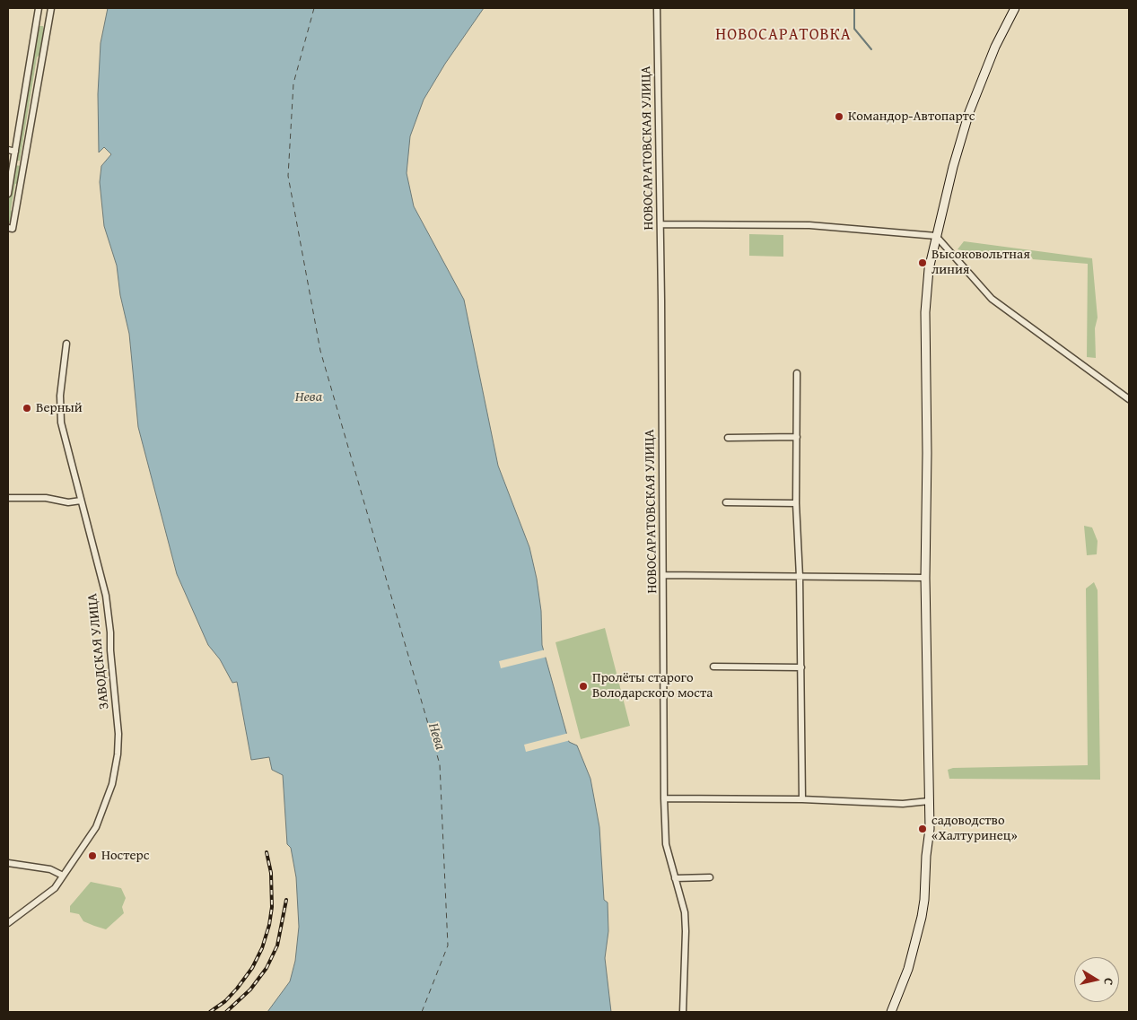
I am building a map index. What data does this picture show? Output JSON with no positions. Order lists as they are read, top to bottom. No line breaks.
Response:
{"streets":{"street":["НОВОСАРАТОВСКАЯ УЛИЦА","ЗАВОДСКАЯ УЛИЦА"]},"districts":["НОВОСАРАТОВКА"],"water":["Нева"],"places":["Командор-Автопартс","Высоковольтная линия","Верный","Пролёты старого Володарского моста","садоводство «Халтуринец»","Ностерс"],"north":"right"}
